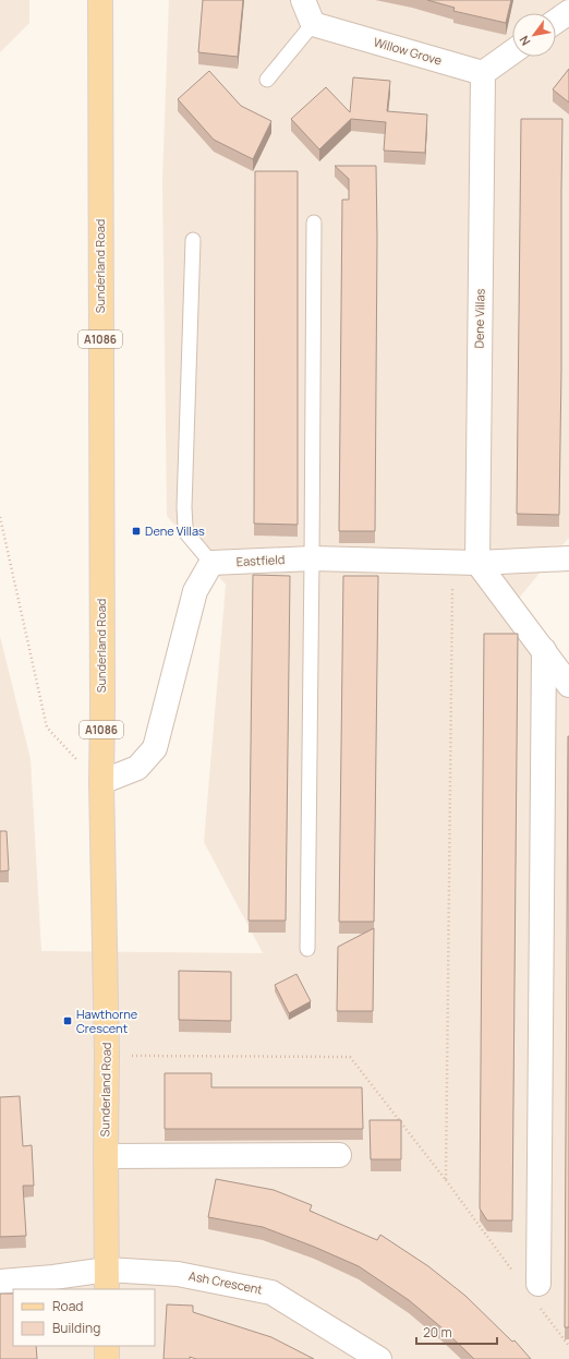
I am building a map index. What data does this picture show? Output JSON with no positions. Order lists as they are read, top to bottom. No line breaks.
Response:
{"streets":{"main road":["Sunderland Road","A1086"],"street":["Willow Grove","Dene Villas","Eastfield","Ash Crescent"]},"crossings":[["Willow Grove","Dene Villas"],["Sunderland Road","Ash Crescent"],["Dene Villas","Eastfield"]],"places":{"transit":["Dene Villas","Hawthorne Crescent"]},"legend":["Road","Building"],"scale_bar":"20 m","north":"bottom left"}
